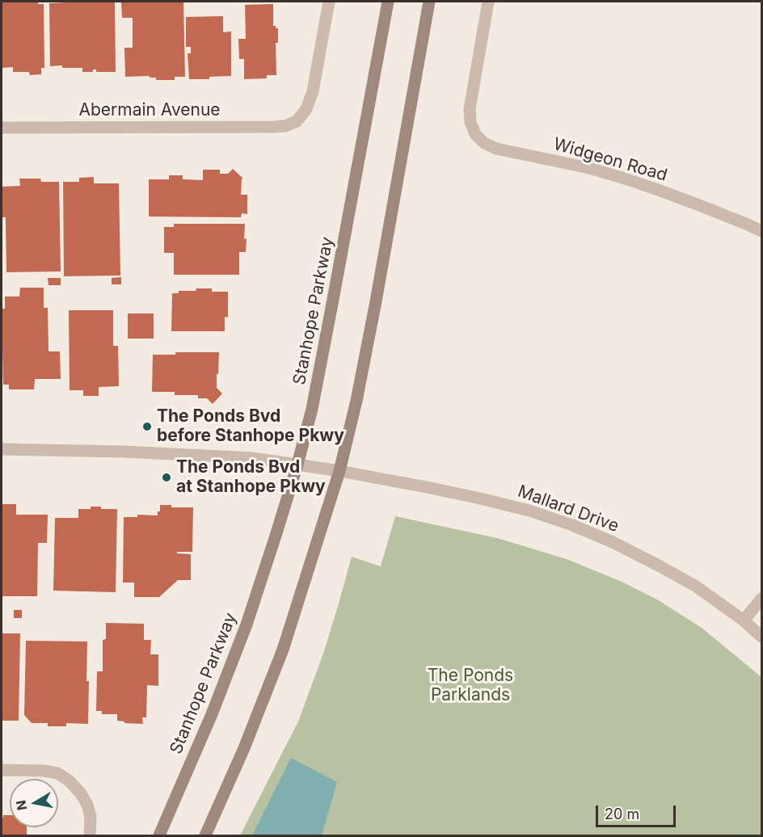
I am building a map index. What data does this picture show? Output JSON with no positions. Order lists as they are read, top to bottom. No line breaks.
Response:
{"streets":{"main road":["Stanhope Parkway"],"street":["Abermain Avenue","Widgeon Road","Mallard Drive"]},"crossings":[["Stanhope Parkway","Mallard Drive"]],"parks":["The Ponds Parklands"],"places":["The Ponds Bvd before Stanhope Pkwy","The Ponds Bvd at Stanhope Pkwy"],"scale_bar":"20 m","north":"left"}
